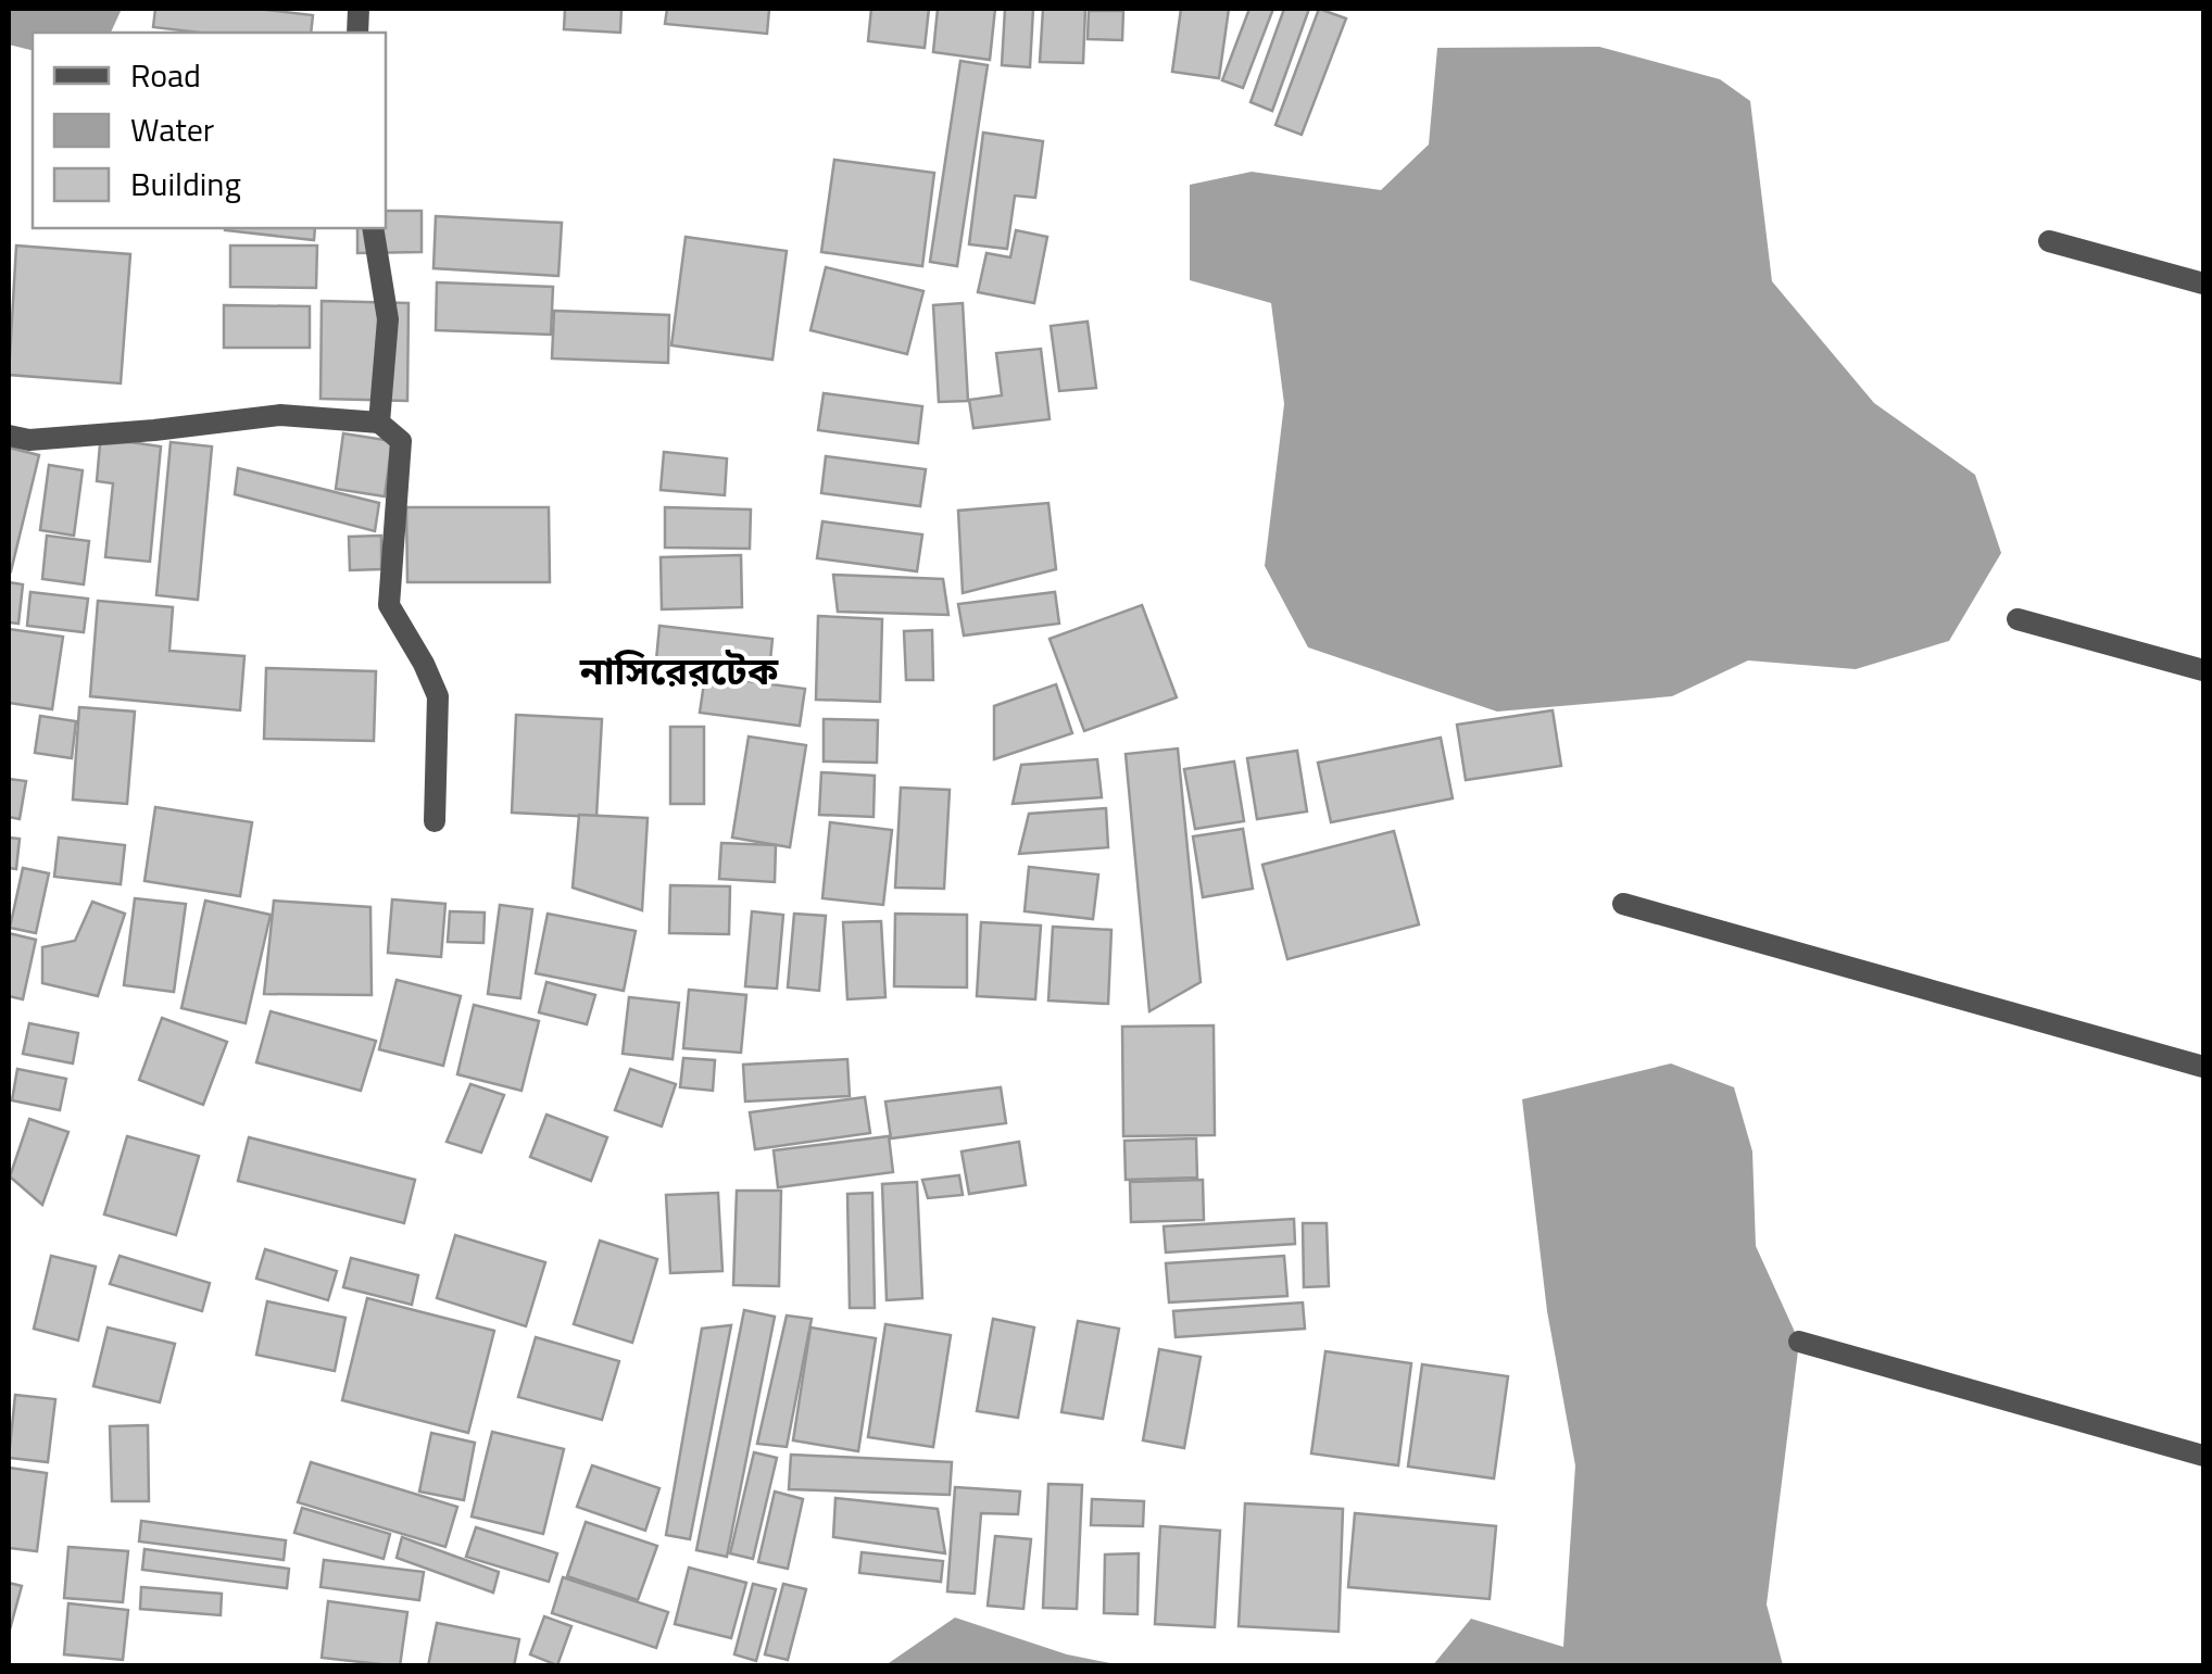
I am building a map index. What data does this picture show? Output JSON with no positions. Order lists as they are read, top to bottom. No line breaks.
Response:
{"districts":["নাসিরেরটেক"],"legend":["Road","Water","Building"]}
